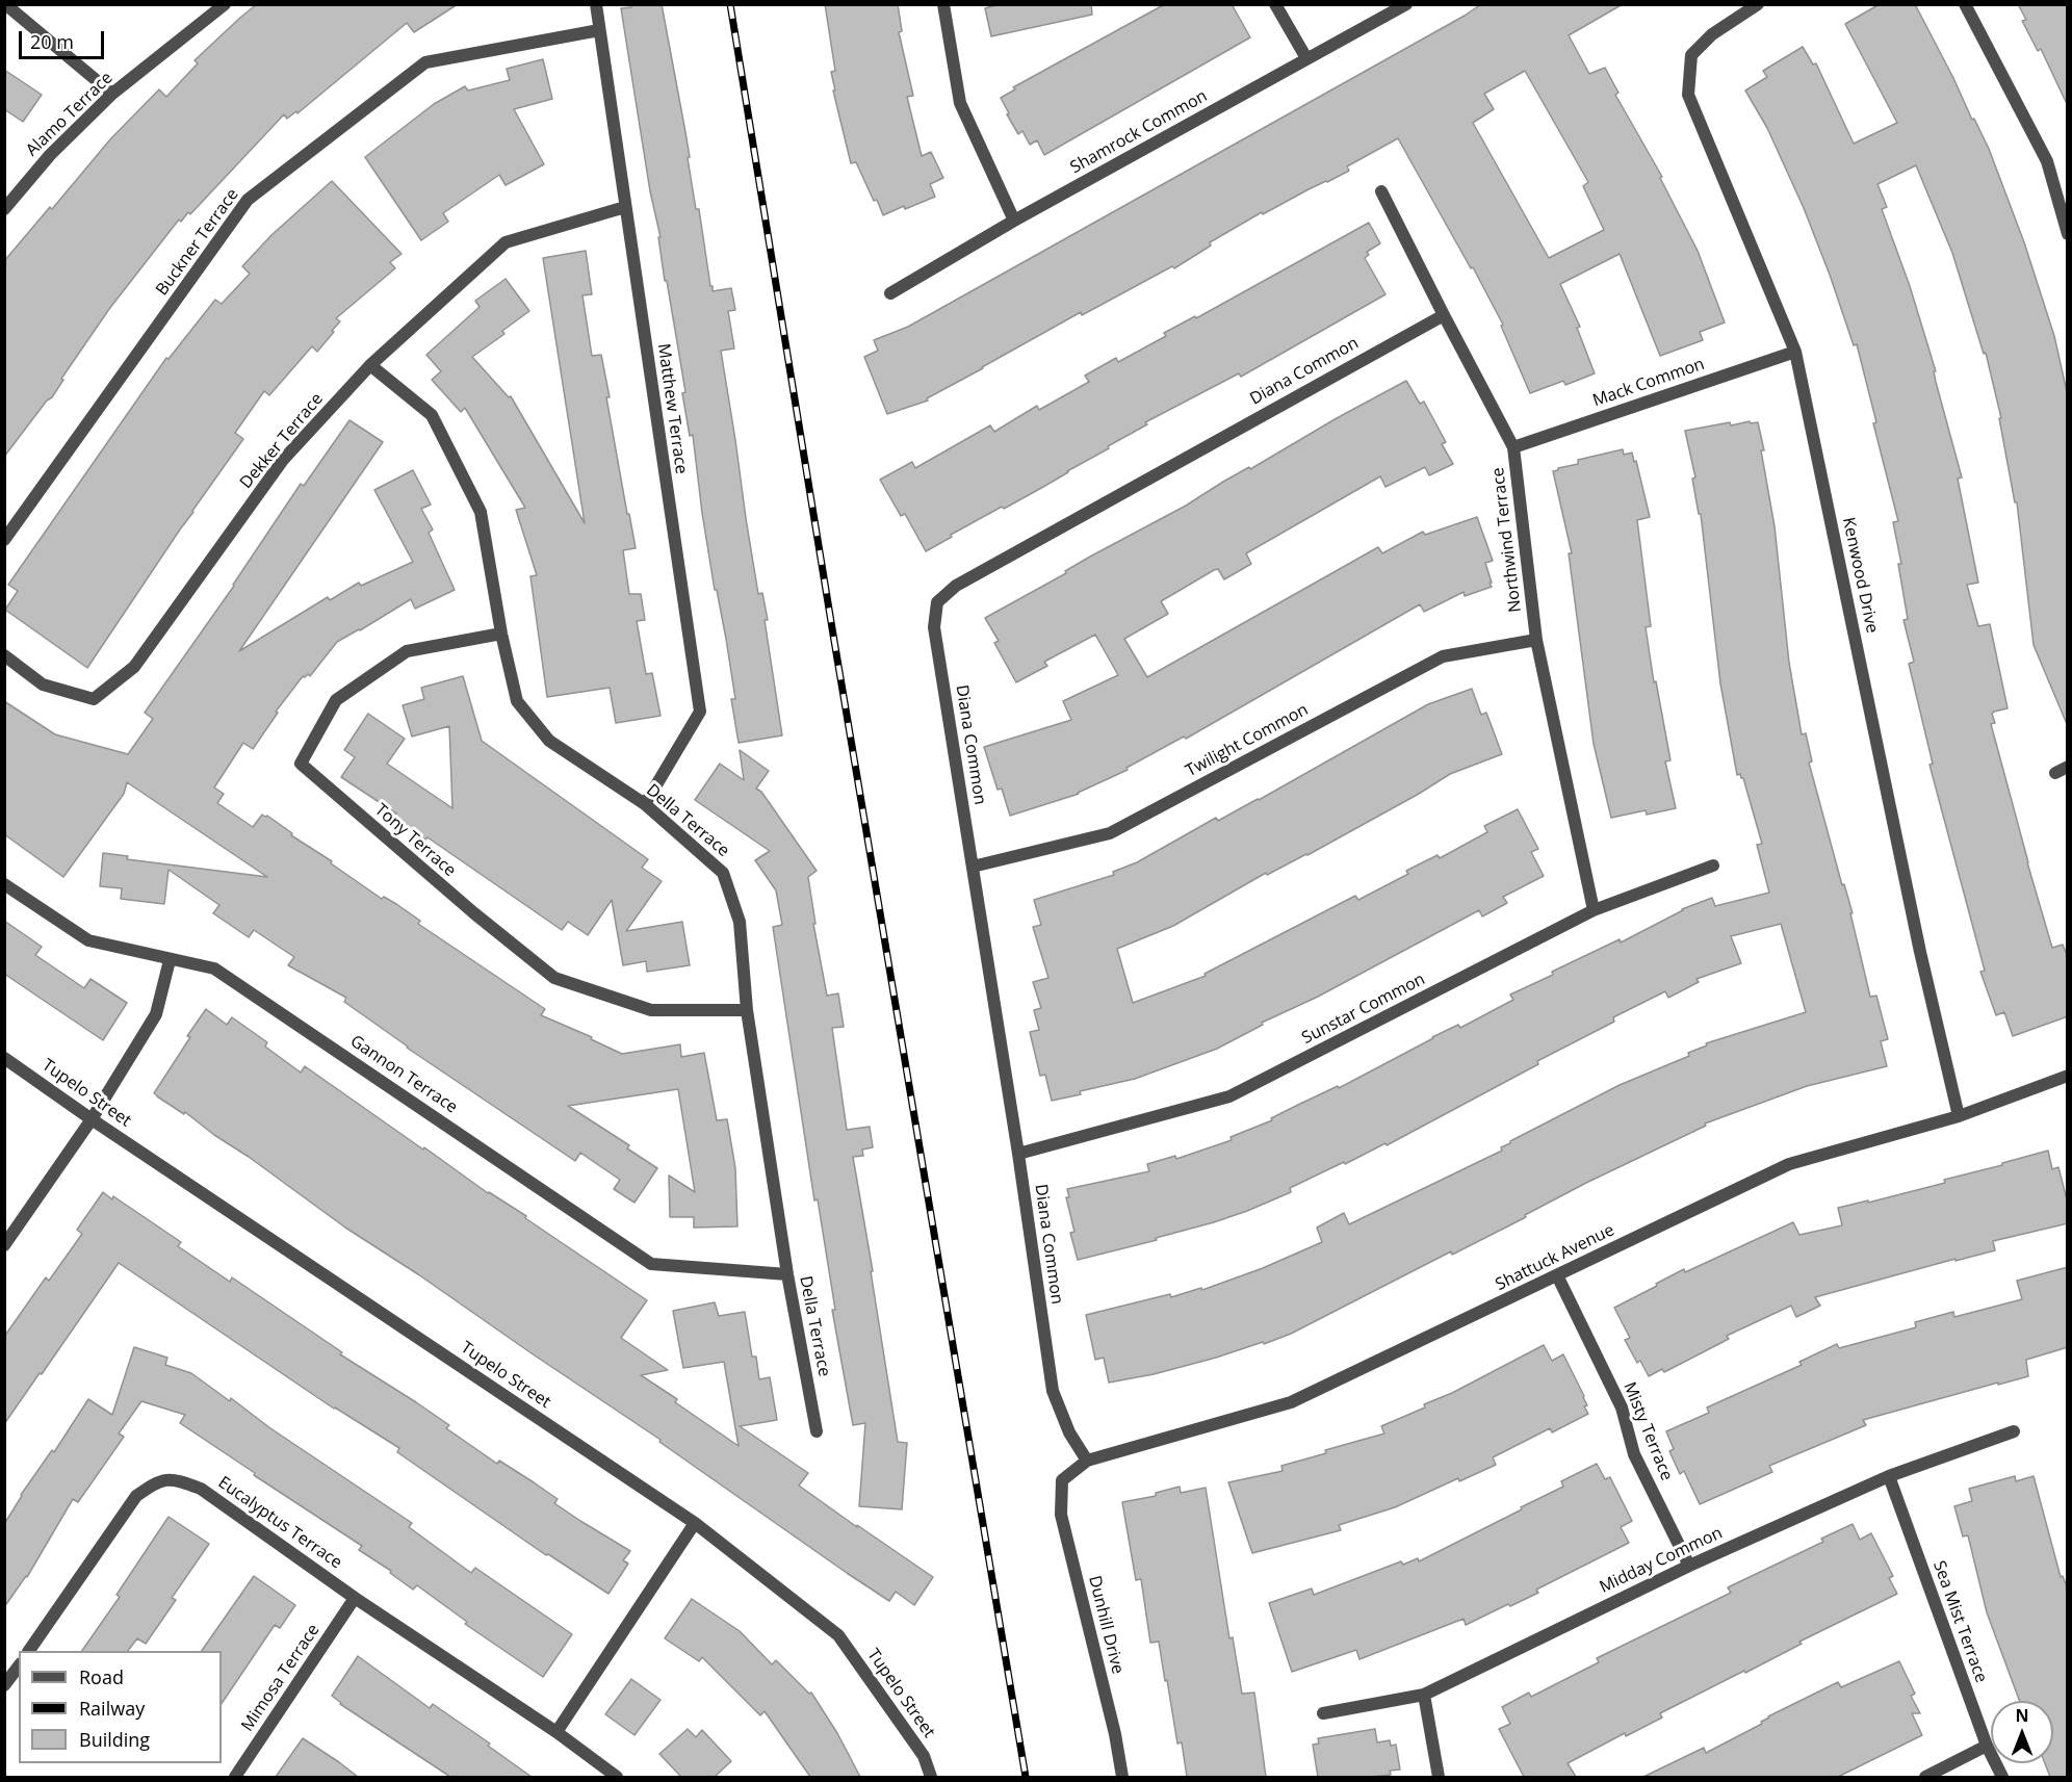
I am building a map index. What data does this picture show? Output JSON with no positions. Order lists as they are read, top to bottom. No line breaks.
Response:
{"streets":{"street":["Alamo Terrace","Shamrock Common","Buckner Terrace","Diana Common","Mack Common","Matthew Terrace","Dekker Terrace","Northwind Terrace","Kenwood Drive","Twilight Common","Della Terrace","Tony Terrace","Sunstar Common","Gannon Terrace","Tupelo Street","Shattuck Avenue","Misty Terrace","Eucalyptus Terrace","Midday Common","Sea Mist Terrace","Dunhill Drive","Mimosa Terrace"]},"crossings":[["Buckner Terrace","Matthew Terrace"],["Diana Common","Northwind Terrace"],["Diana Common","Twilight Common"],["Diana Common","Sunstar Common"],["Diana Common","Shattuck Avenue"],["Mack Common","Northwind Terrace"],["Mack Common","Kenwood Drive"],["Matthew Terrace","Dekker Terrace"],["Matthew Terrace","Della Terrace"],["Dekker Terrace","Della Terrace"],["Northwind Terrace","Twilight Common"],["Northwind Terrace","Sunstar Common"],["Kenwood Drive","Shattuck Avenue"],["Della Terrace","Tony Terrace"],["Della Terrace","Gannon Terrace"],["Shattuck Avenue","Misty Terrace"],["Shattuck Avenue","Dunhill Drive"],["Misty Terrace","Midday Common"],["Eucalyptus Terrace","Mimosa Terrace"],["Midday Common","Sea Mist Terrace"]],"legend":["Road","Railway","Building"],"scale_bar":"20 m","north":"top"}
